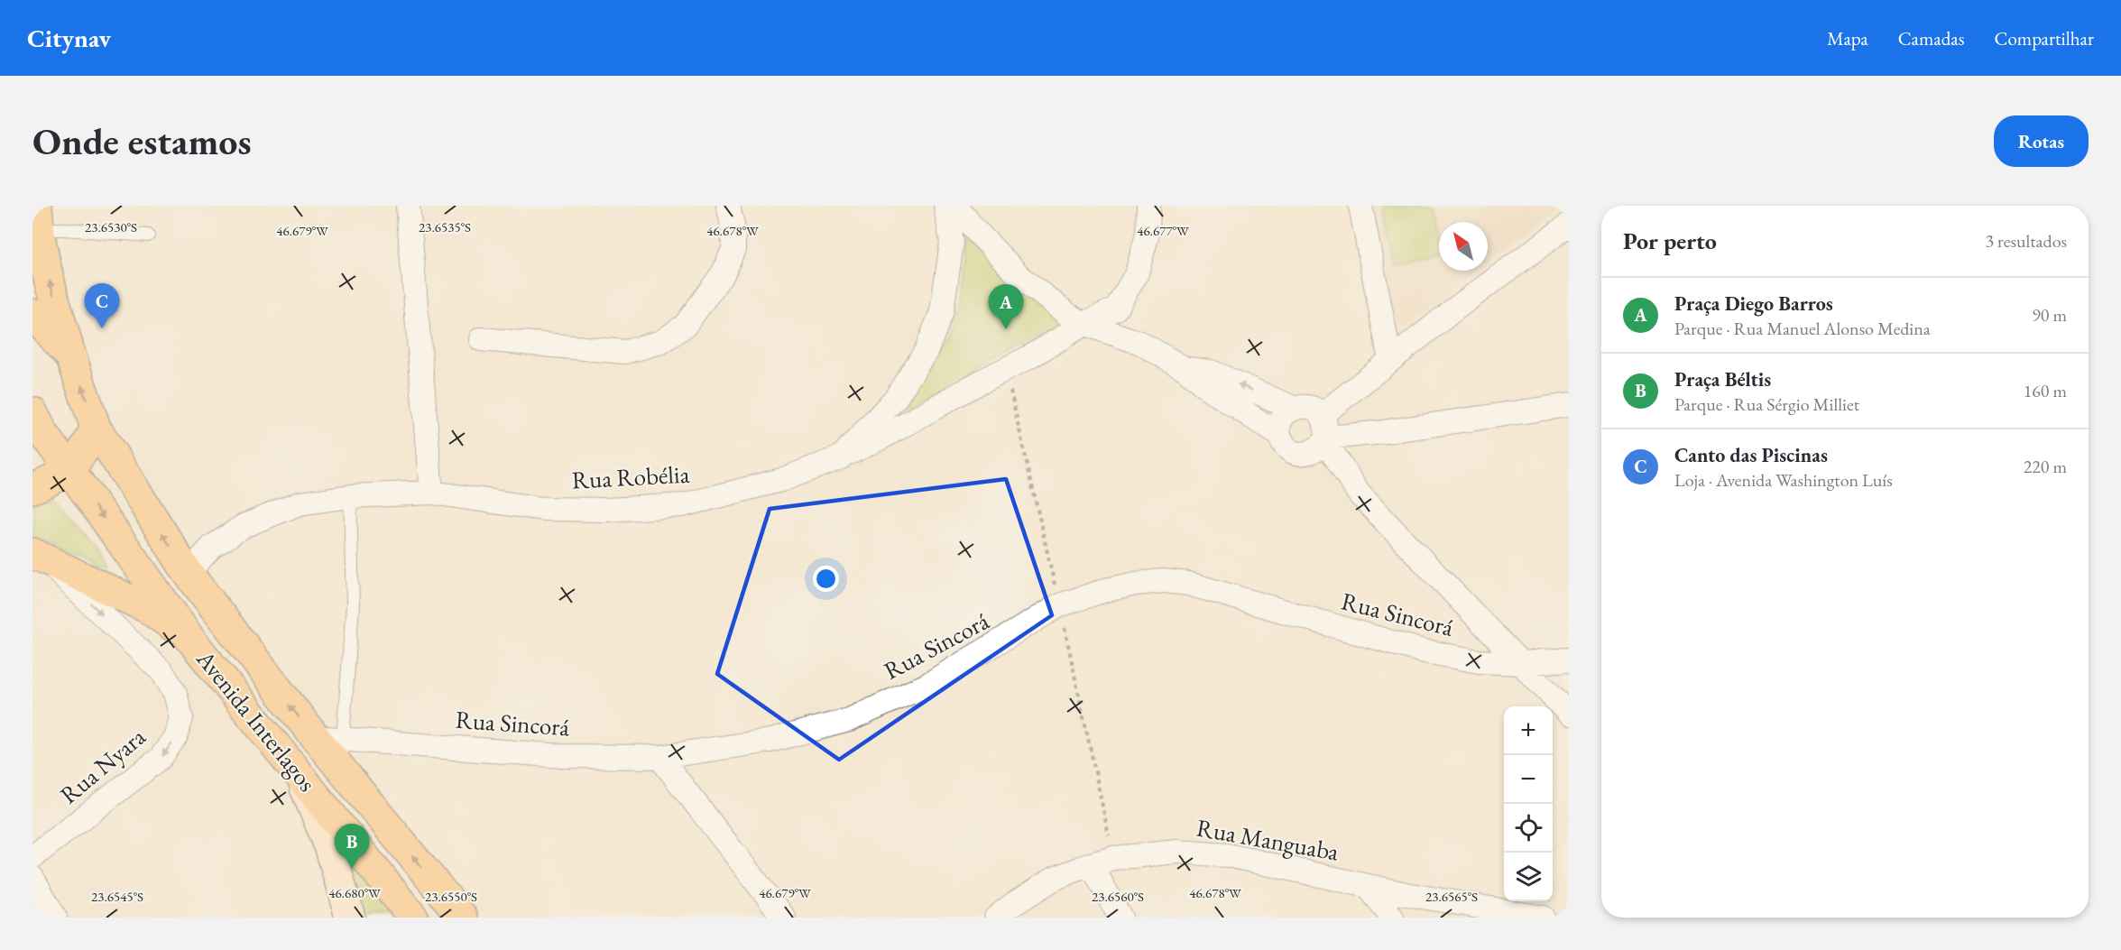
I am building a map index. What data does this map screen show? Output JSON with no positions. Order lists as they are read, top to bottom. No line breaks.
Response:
{"streets":{"main road":["Avenida Interlagos"],"street":["Rua Robélia","Rua Sincorá","Rua Nyara","Rua Manguaba"]},"crossings":[["Rua Robélia","Avenida Interlagos"],["Rua Sincorá","Avenida Interlagos"]],"north":"top left","page":{"header":"Citynav","nav":["Mapa","Camadas","Compartilhar"],"buttons":"Rotas","title":"Onde estamos","heading":["Por perto","3 resultados"],"list":[{"mark":"A","name":"Praça Diego Barros","note":"Parque · Rua Manuel Alonso Medina","value":"90 m"},{"mark":"B","name":"Praça Béltis","note":"Parque · Rua Sérgio Milliet","value":"160 m"},{"mark":"C","name":"Canto das Piscinas","note":"Loja · Avenida Washington Luís","value":"220 m"}],"pins":["C","A","B"],"map_buttons":["+","−"]},"coordinates":["23.6530°S","23.6535°S","46.677°W","46.679°W","46.678°W","46.680°W","23.6545°S","23.6550°S","23.6560°S","23.6565°S"]}
